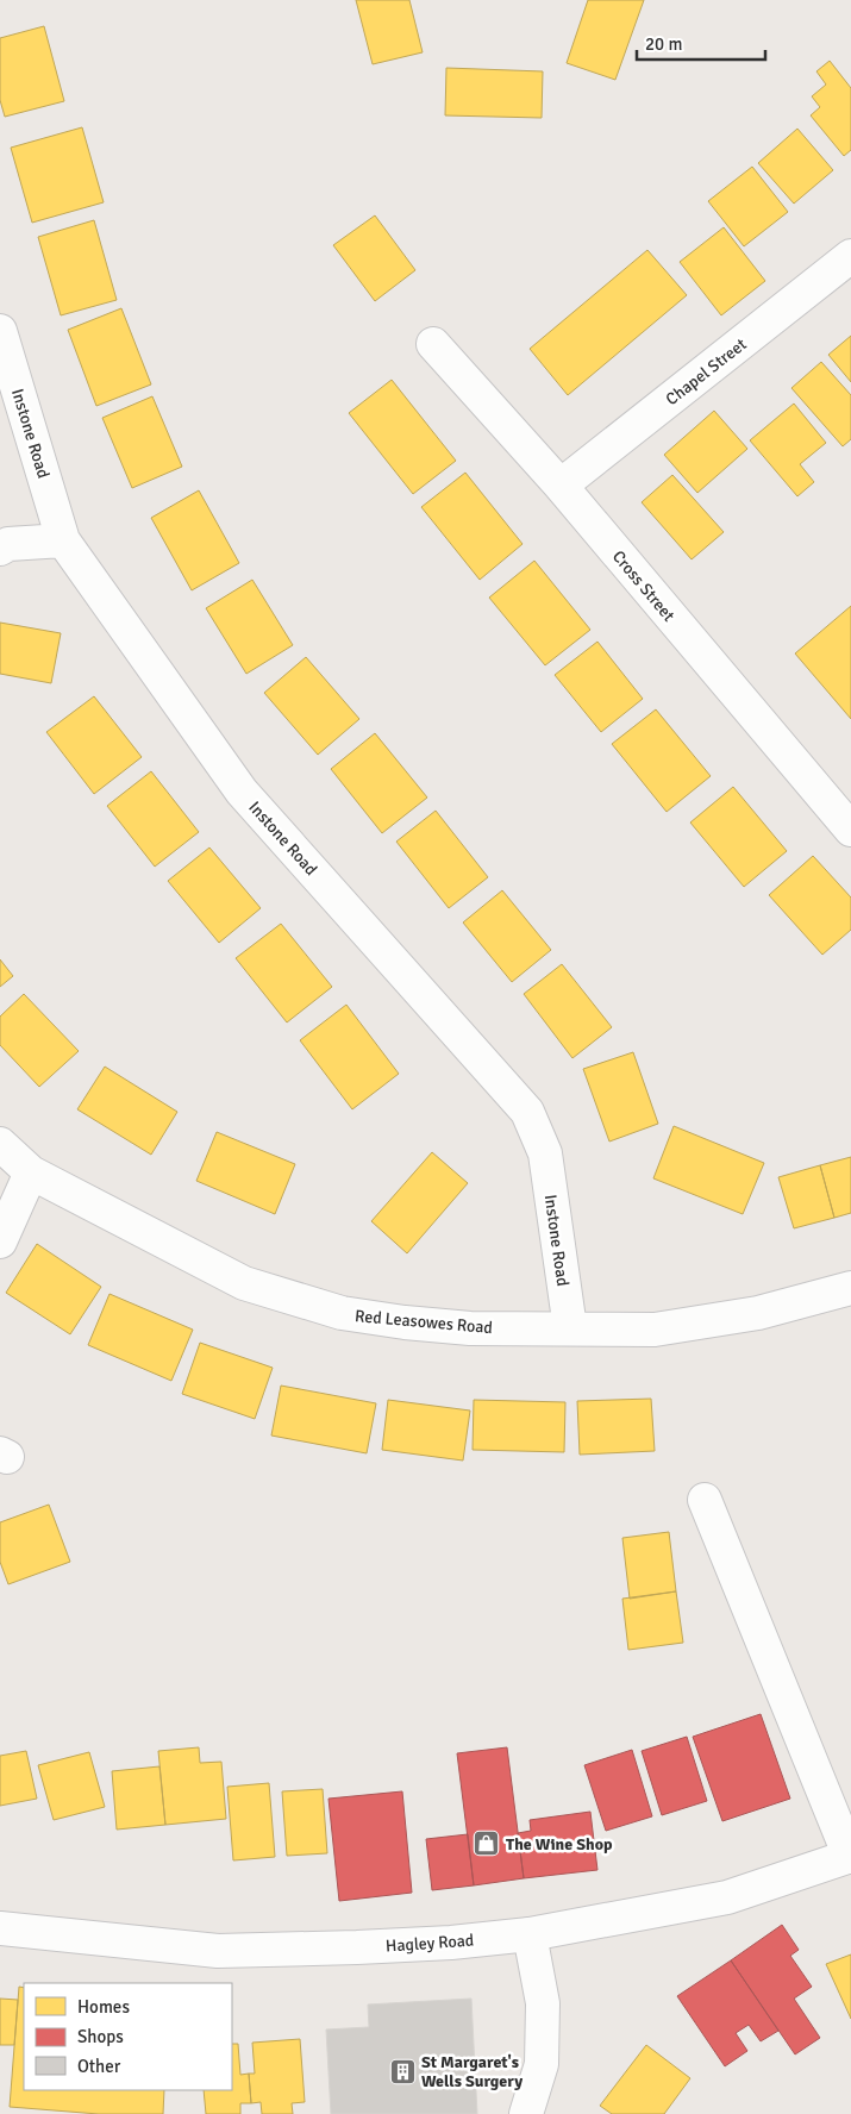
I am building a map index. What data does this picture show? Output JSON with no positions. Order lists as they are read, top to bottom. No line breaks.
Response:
{"streets":{"street":["Chapel Street","Instone Road","Cross Street","Red Leasowes Road","Hagley Road"]},"crossings":[["Chapel Street","Cross Street"],["Instone Road","Red Leasowes Road"]],"places":{"shop":["The Wine Shop"],"building":["St Margaret's Wells Surgery"]},"legend":["Homes","Shops","Other"],"scale_bar":"20 m"}
